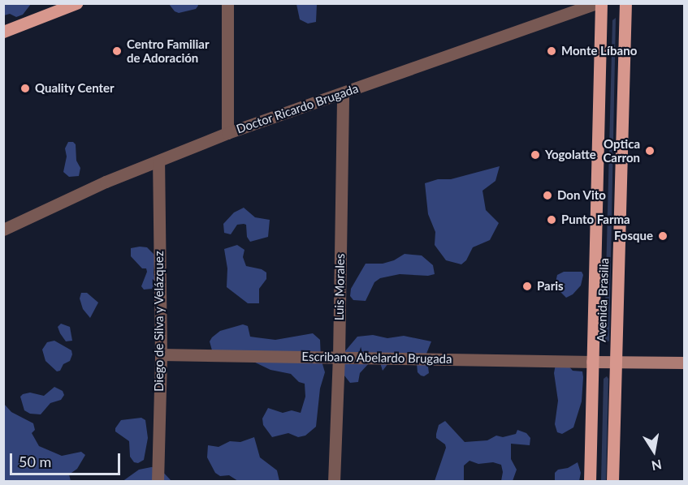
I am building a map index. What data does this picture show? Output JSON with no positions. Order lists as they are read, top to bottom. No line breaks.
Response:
{"streets":{"main road":["Avenida Brasilia"],"street":["Doctor Ricardo Brugada","Luis Morales","Diego de Silva y Velázquez","Escribano Abelardo Brugada"]},"crossings":[["Doctor Ricardo Brugada","Luis Morales"],["Doctor Ricardo Brugada","Diego de Silva y Velázquez"],["Luis Morales","Escribano Abelardo Brugada"],["Avenida Brasilia","Escribano Abelardo Brugada"],["Diego de Silva y Velázquez","Escribano Abelardo Brugada"]],"places":["Centro Familiar de Adoración","Monte Líbano","Quality Center","Optica Carron","Yogolatte","Don Vito","Punto Farma","Fosque","Paris"],"scale_bar":"50 m","north":"bottom"}
